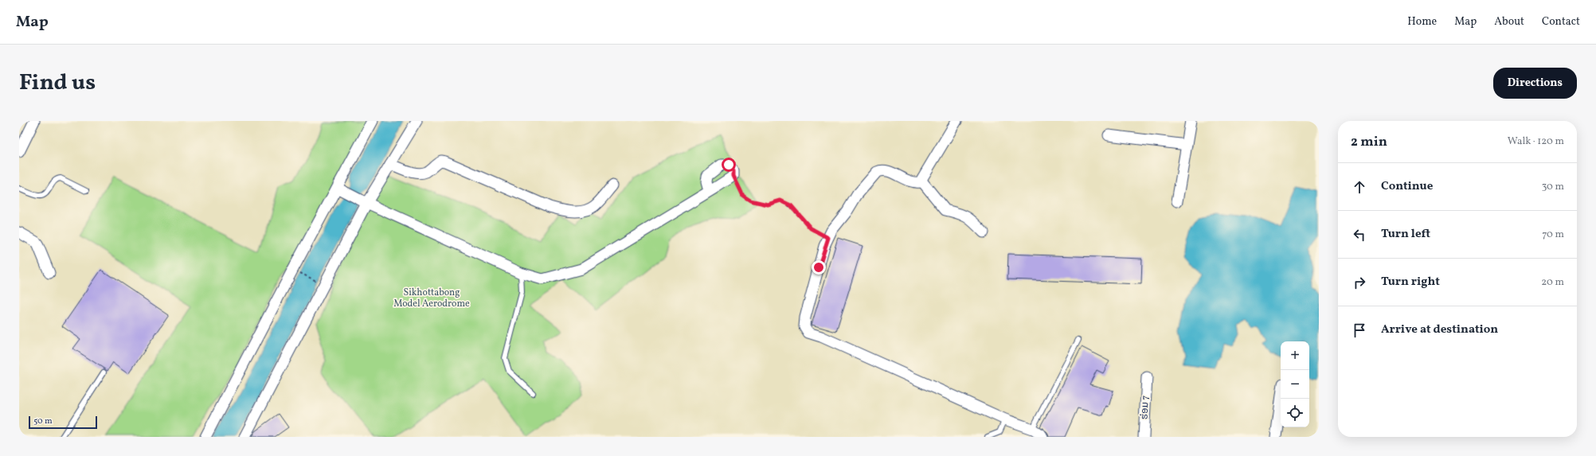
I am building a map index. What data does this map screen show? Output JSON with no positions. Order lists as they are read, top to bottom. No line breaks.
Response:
{"streets":{"street":["ຮ່ອມ 7"]},"parks":["Sikhottabong Model Aerodrome"],"scale_bar":"50 m","page":{"header":"Map","nav":["Home","Map","About","Contact"],"title":"Find us","buttons":"Directions","heading":["2 min","Walk · 120 m"],"list":[["Continue","30 m"],["Turn left","70 m"],["Turn right","20 m"],"Arrive at destination"],"map_buttons":["+","−"],"scale":"50 m"}}
